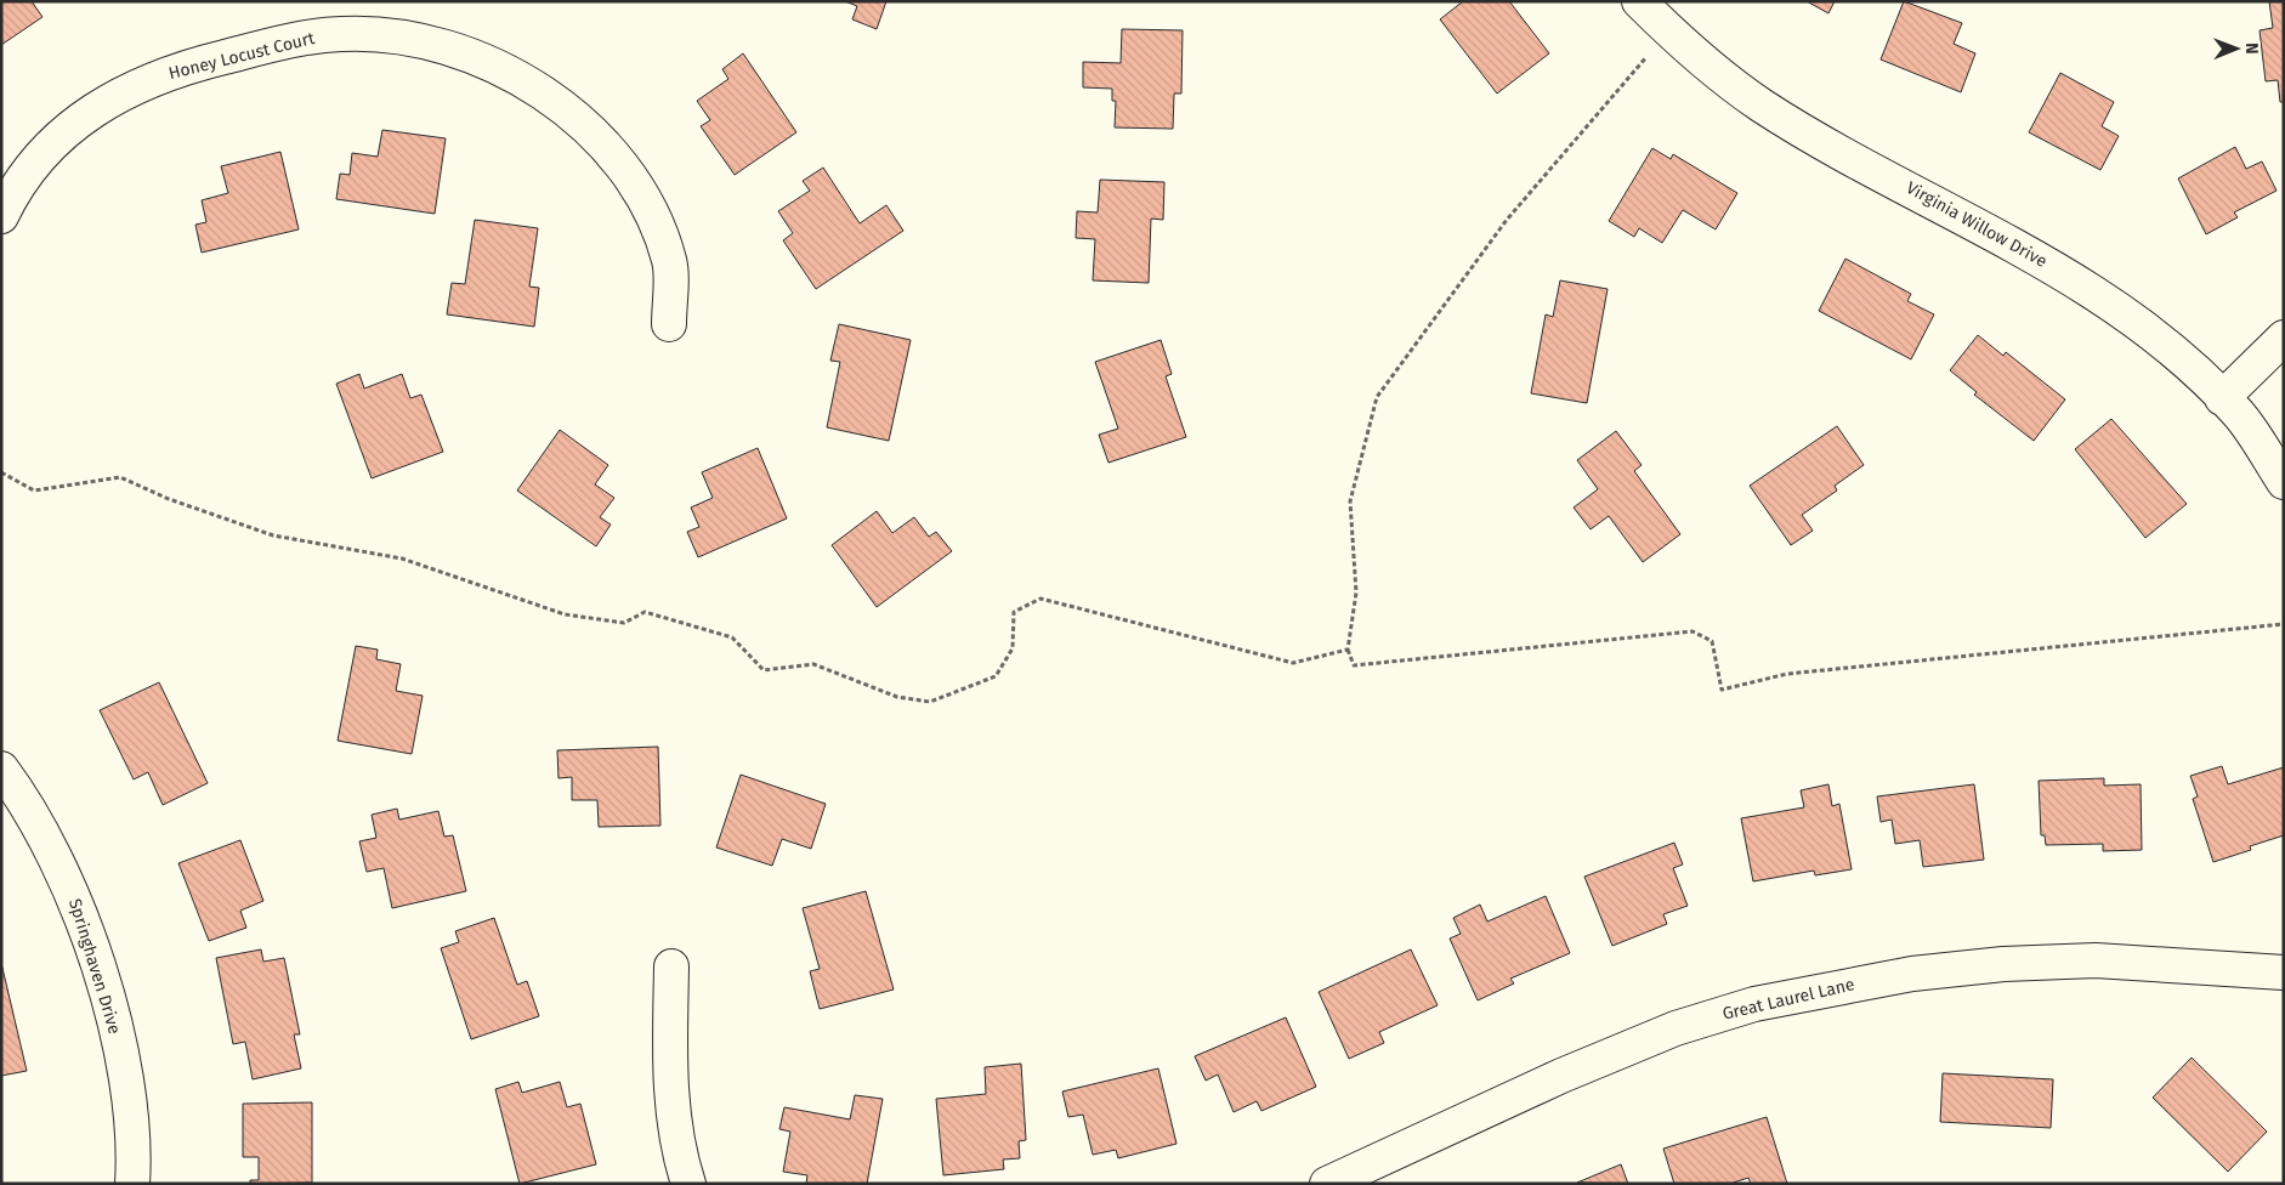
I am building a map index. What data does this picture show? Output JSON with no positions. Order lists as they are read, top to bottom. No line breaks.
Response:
{"streets":{"street":["Honey Locust Court","Virginia Willow Drive","Springhaven Drive","Great Laurel Lane"]},"north":"right"}
